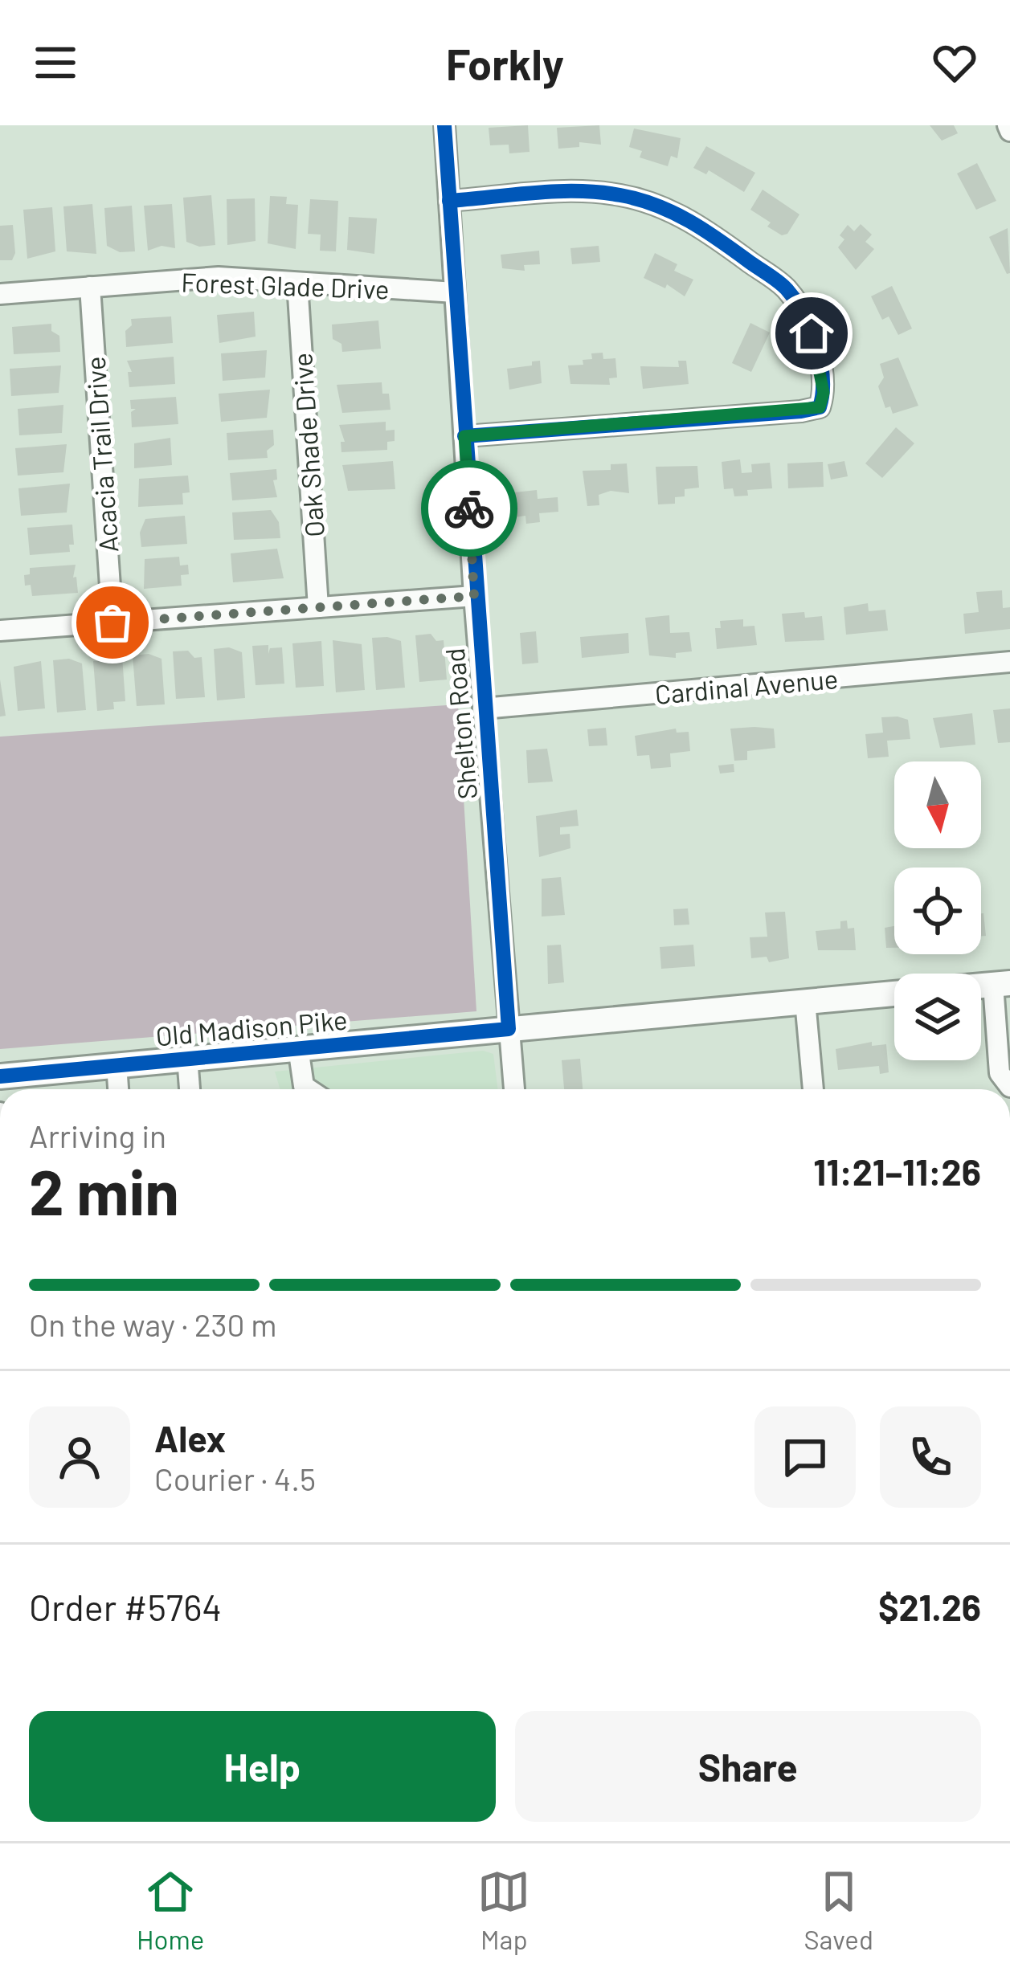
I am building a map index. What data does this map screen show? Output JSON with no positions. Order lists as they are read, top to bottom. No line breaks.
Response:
{"streets":{"main road":["Old Madison Pike"],"street":["Forest Glade Drive","Oak Shade Drive","Acacia Trail Drive","Cardinal Avenue","Shelton Road"]},"crossings":[["Forest Glade Drive","Oak Shade Drive"],["Forest Glade Drive","Acacia Trail Drive"],["Forest Glade Drive","Shelton Road"],["Cardinal Avenue","Shelton Road"],["Shelton Road","Old Madison Pike"]],"north":"bottom","page":{"header":"Forkly","heading":["2 min","Arriving in","11:21–11:26"],"panel":["Alex","Courier · 4.5","Order #5764","$21.26"],"bar":"On the way · 230 m","buttons":["Help","Share"],"tabs":["Home","Map","Saved"]}}
